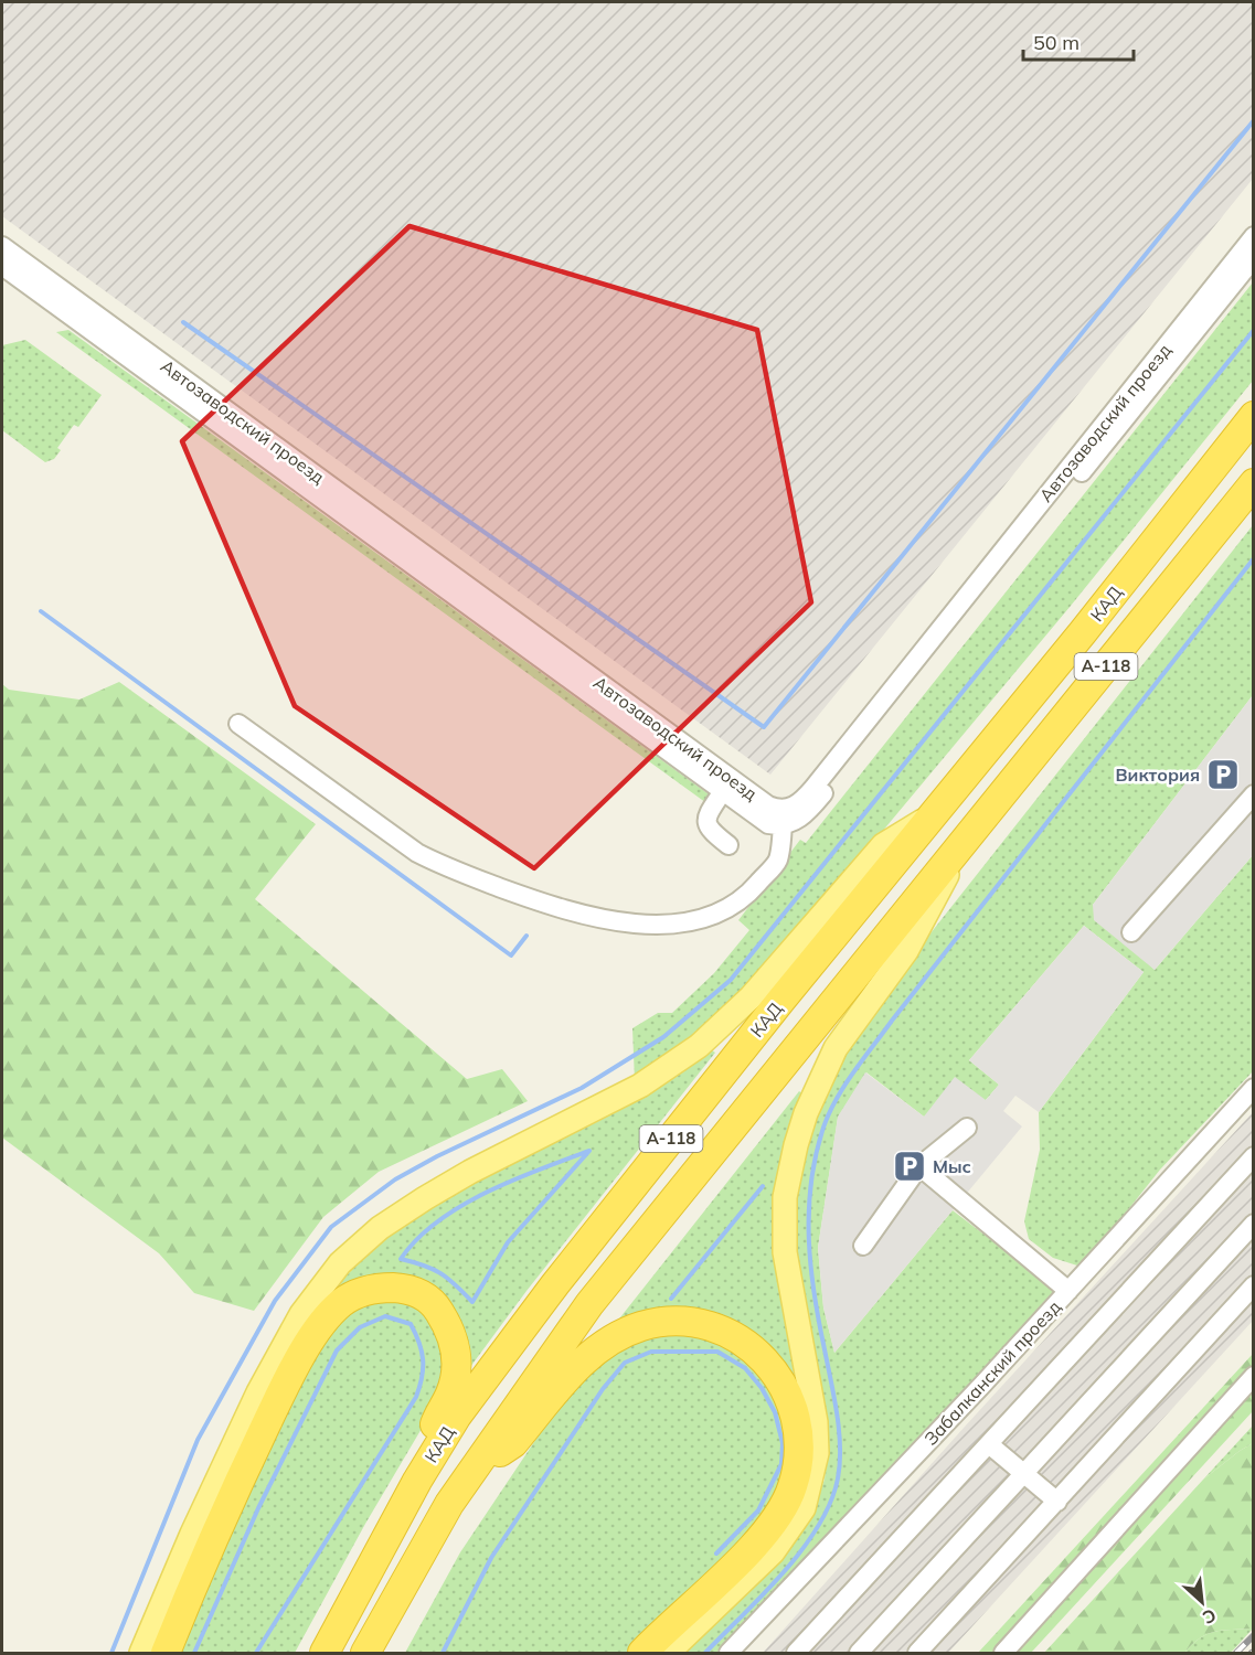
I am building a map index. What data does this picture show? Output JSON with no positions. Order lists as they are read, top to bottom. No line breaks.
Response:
{"streets":{"highway":["КАД","А-118"],"street":["Автозаводский проезд","Забалканский проезд"]},"places":{"parking":["Виктория","Мыс"]},"scale_bar":"50 m","north":"bottom right"}
